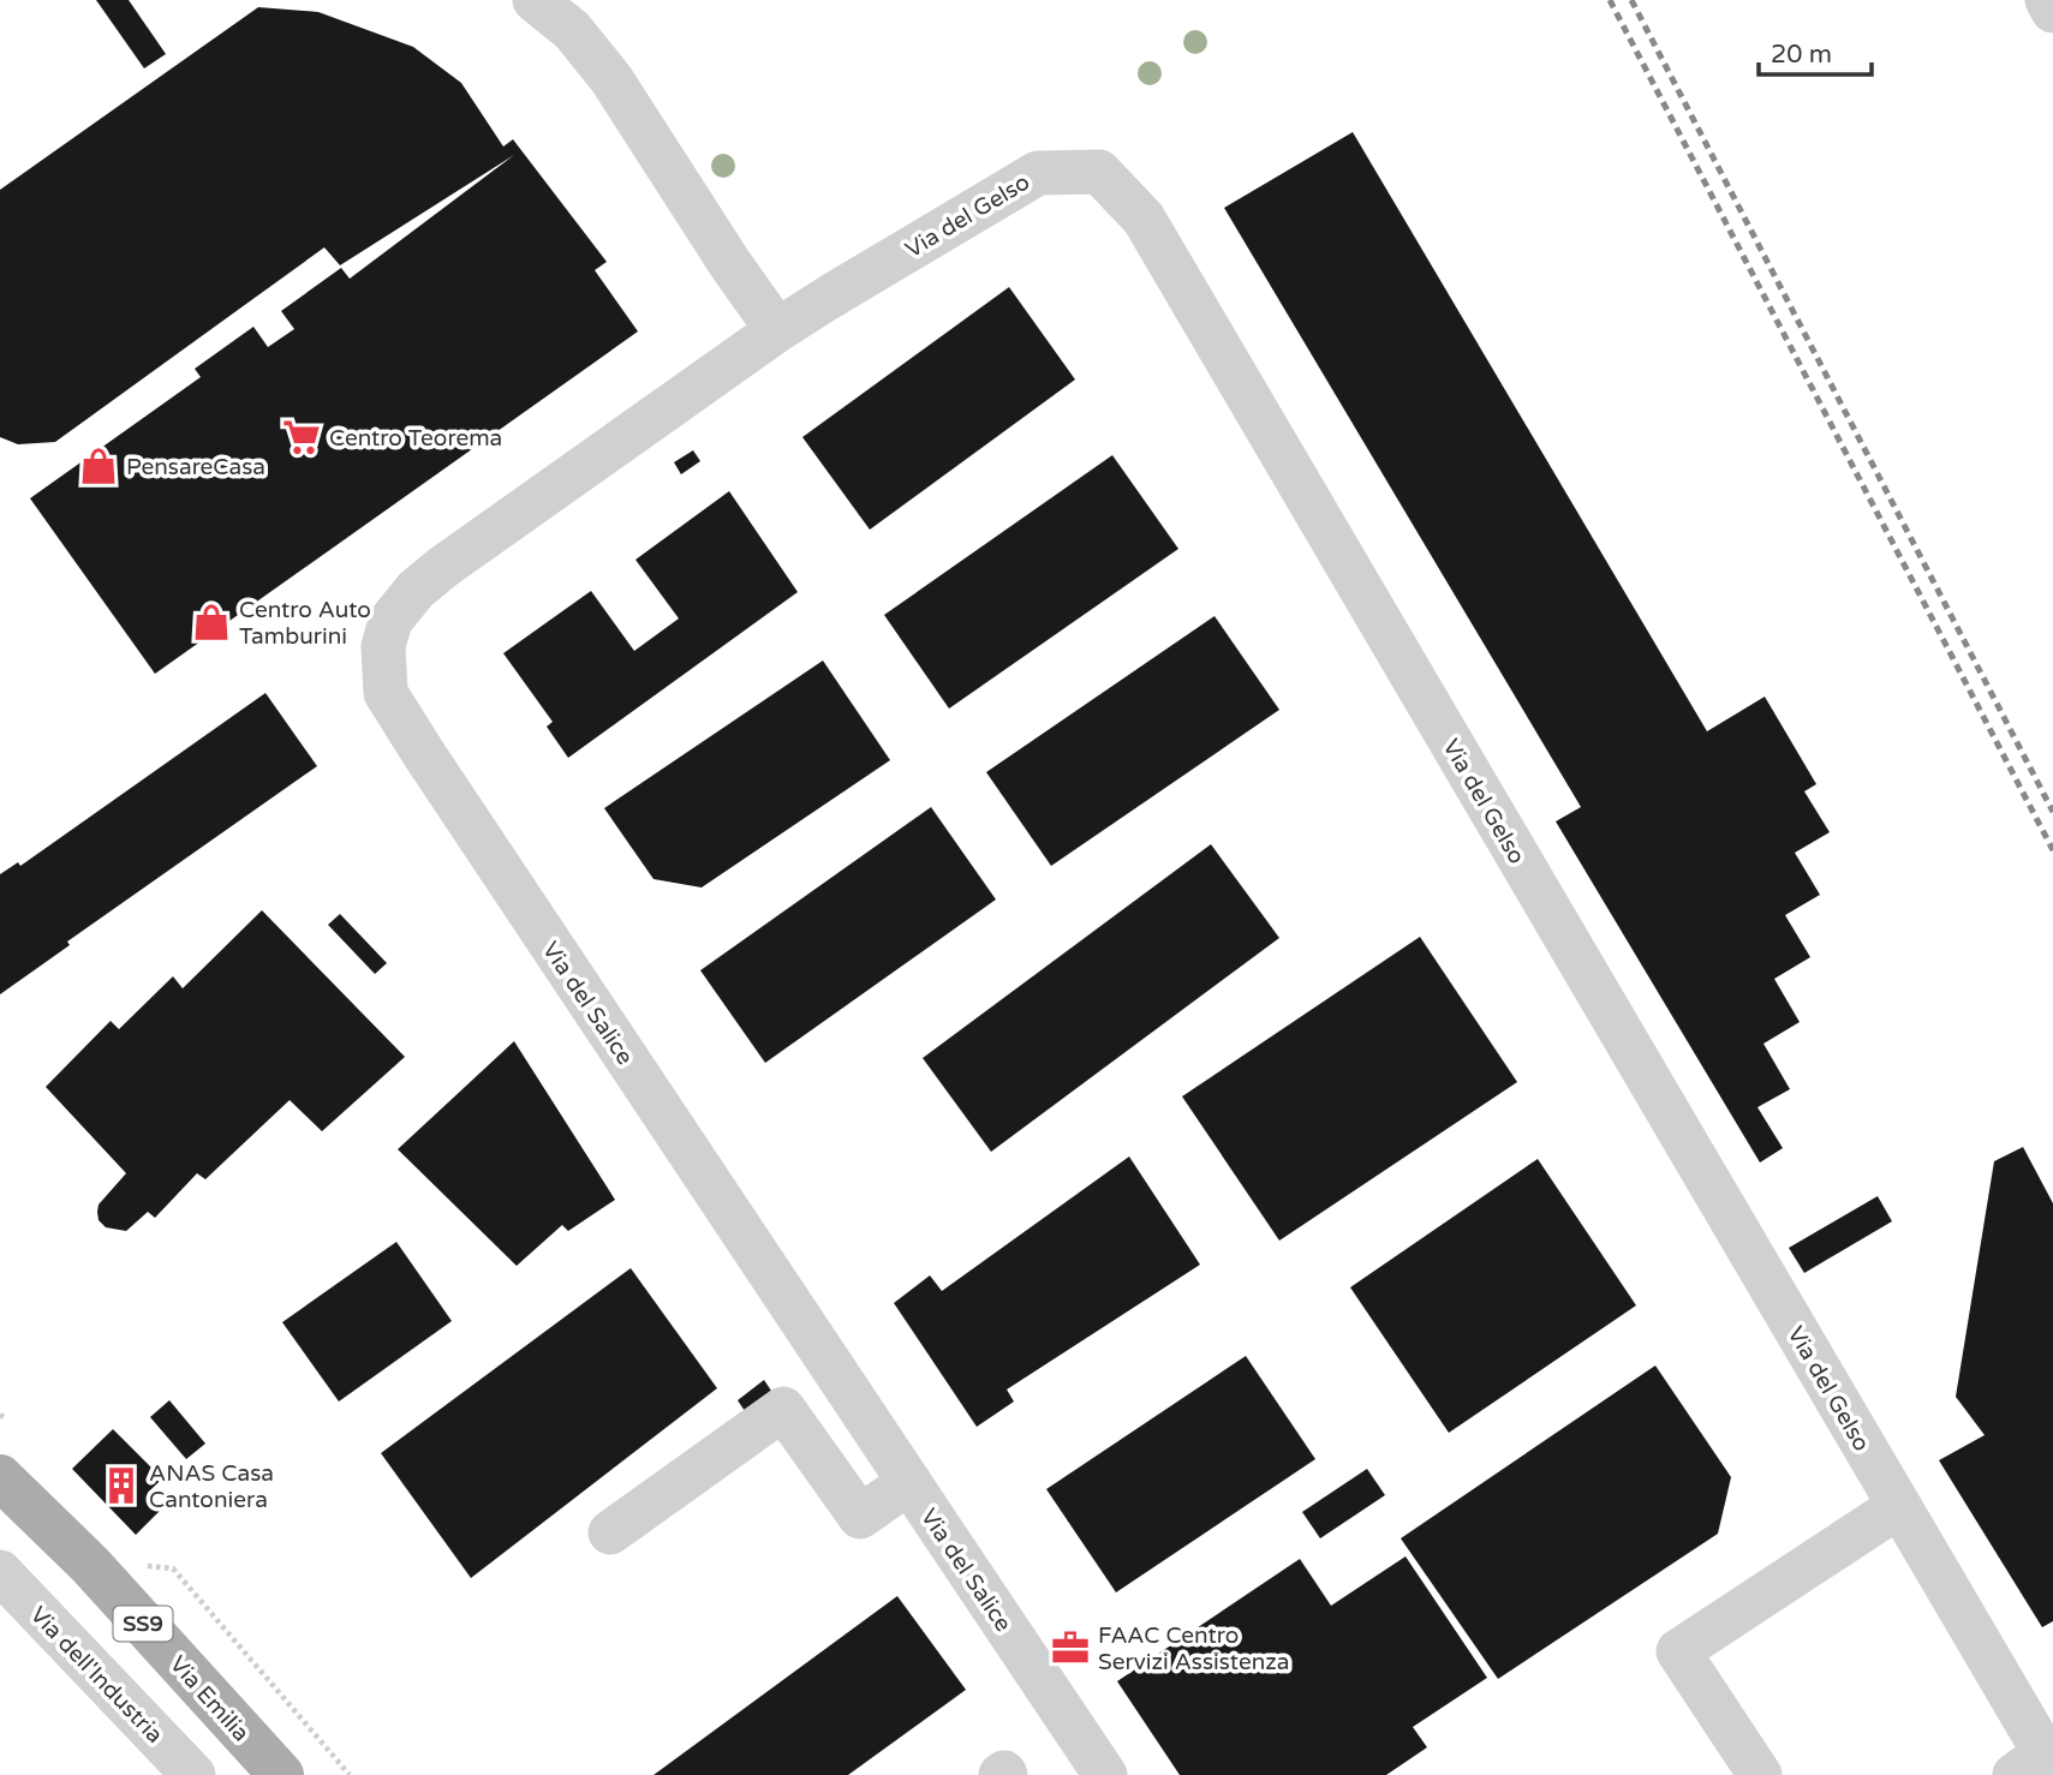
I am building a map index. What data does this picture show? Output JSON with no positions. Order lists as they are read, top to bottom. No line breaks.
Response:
{"streets":{"main road":["SS9","Via Emilia"],"street":["Via del Gelso","Via del Salice","Via dell'Industria"]},"crossings":[["Via del Gelso","Via del Salice"]],"places":{"supermarket":["Centro Teorema"],"shop":["PensareCasa","Centro Auto Tamburini"],"building":["ANAS Casa Cantoniera"],"office":["FAAC Centro Servizi Assistenza"]},"scale_bar":"20 m"}
